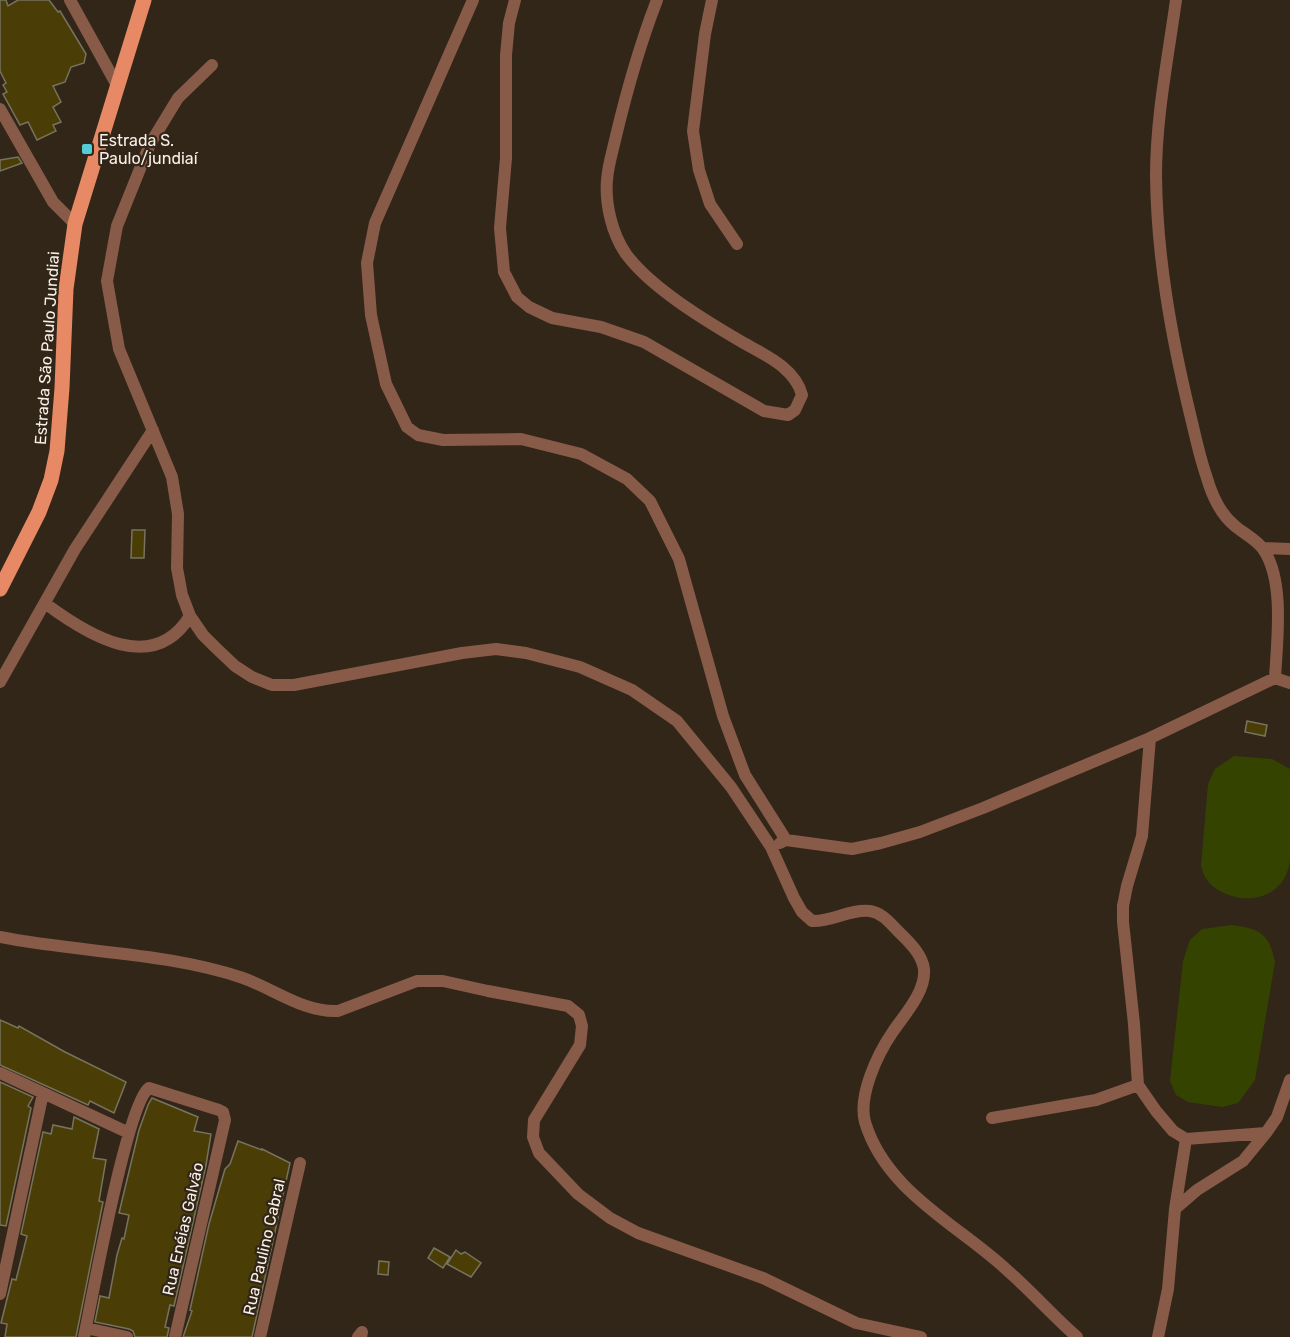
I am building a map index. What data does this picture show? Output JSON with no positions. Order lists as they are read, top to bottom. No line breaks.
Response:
{"streets":{"main road":["Estrada São Paulo Jundiai"],"street":["Rua Enéias Galvão","Rua Paulino Cabral"]},"places":{"transit":["Estrada S. Paulo/jundiaí"]}}
